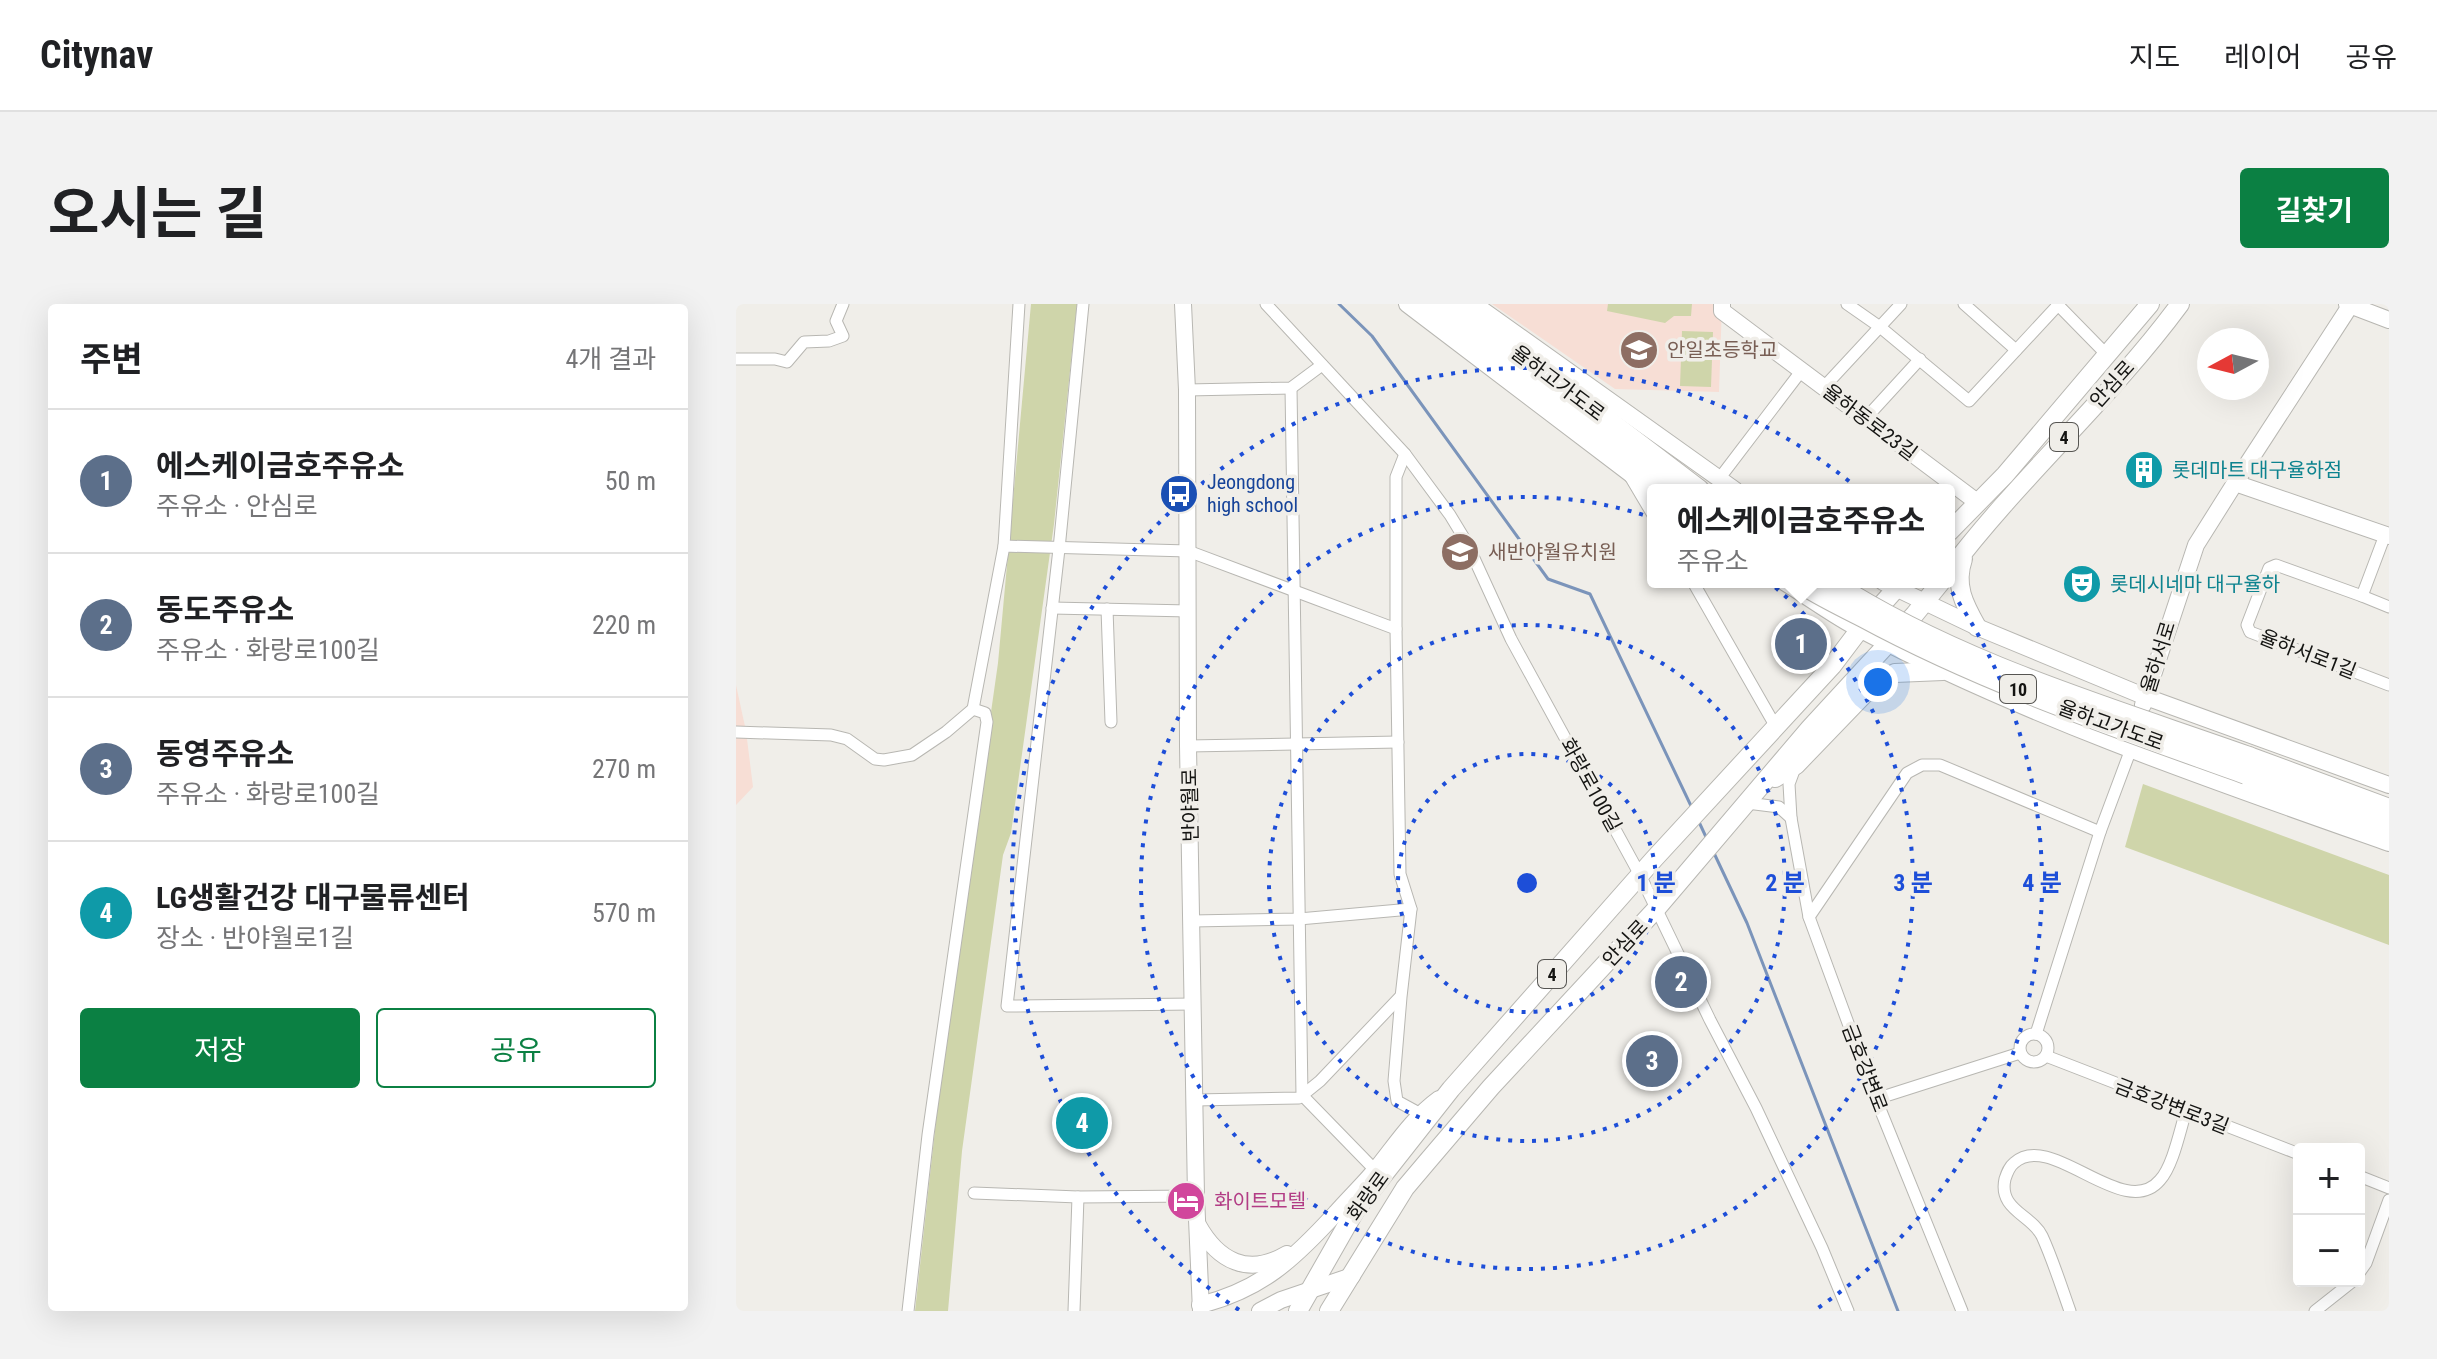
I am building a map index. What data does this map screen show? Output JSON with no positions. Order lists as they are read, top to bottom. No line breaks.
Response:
{"streets":{"highway":["율하고가도로","10"],"main road":["안심로","율하동로23길","4","율하서로","반야월로","화랑로"],"street":["율하서로1길","화랑로100길","금호강변로","금호강변로3길"]},"crossings":[["안심로","율하동로23길"],["안심로","화랑로100길"],["안심로","화랑로"]],"places":{"school or university":["안일초등학교","새반야월유치원"],"building":["롯데마트 대구율하점"],"bus stop":["Jeongdong high school"],"theatre":["롯데시네마 대구율하"],"hotel":["화이트모텔"]},"north":"left","page":{"header":"Citynav","nav":["지도","레이어","공유"],"title":"오시는 길","buttons":["길찾기",["저장","공유"]],"heading":["주변","4개 결과"],"list":[{"mark":"1","name":"에스케이금호주유소","note":"주유소 · 안심로","value":"50 m"},{"mark":"2","name":"동도주유소","note":"주유소 · 화랑로100길","value":"220 m"},{"mark":"3","name":"동영주유소","note":"주유소 · 화랑로100길","value":"270 m"},{"mark":"4","name":"LG생활건강 대구물류센터","note":"장소 · 반야월로1길","value":"570 m"}],"popup":["에스케이금호주유소","주유소"],"pins":["1","2","3","4"],"map_buttons":["+","−"]},"rings":["1 분","2 분","3 분","4 분"]}
